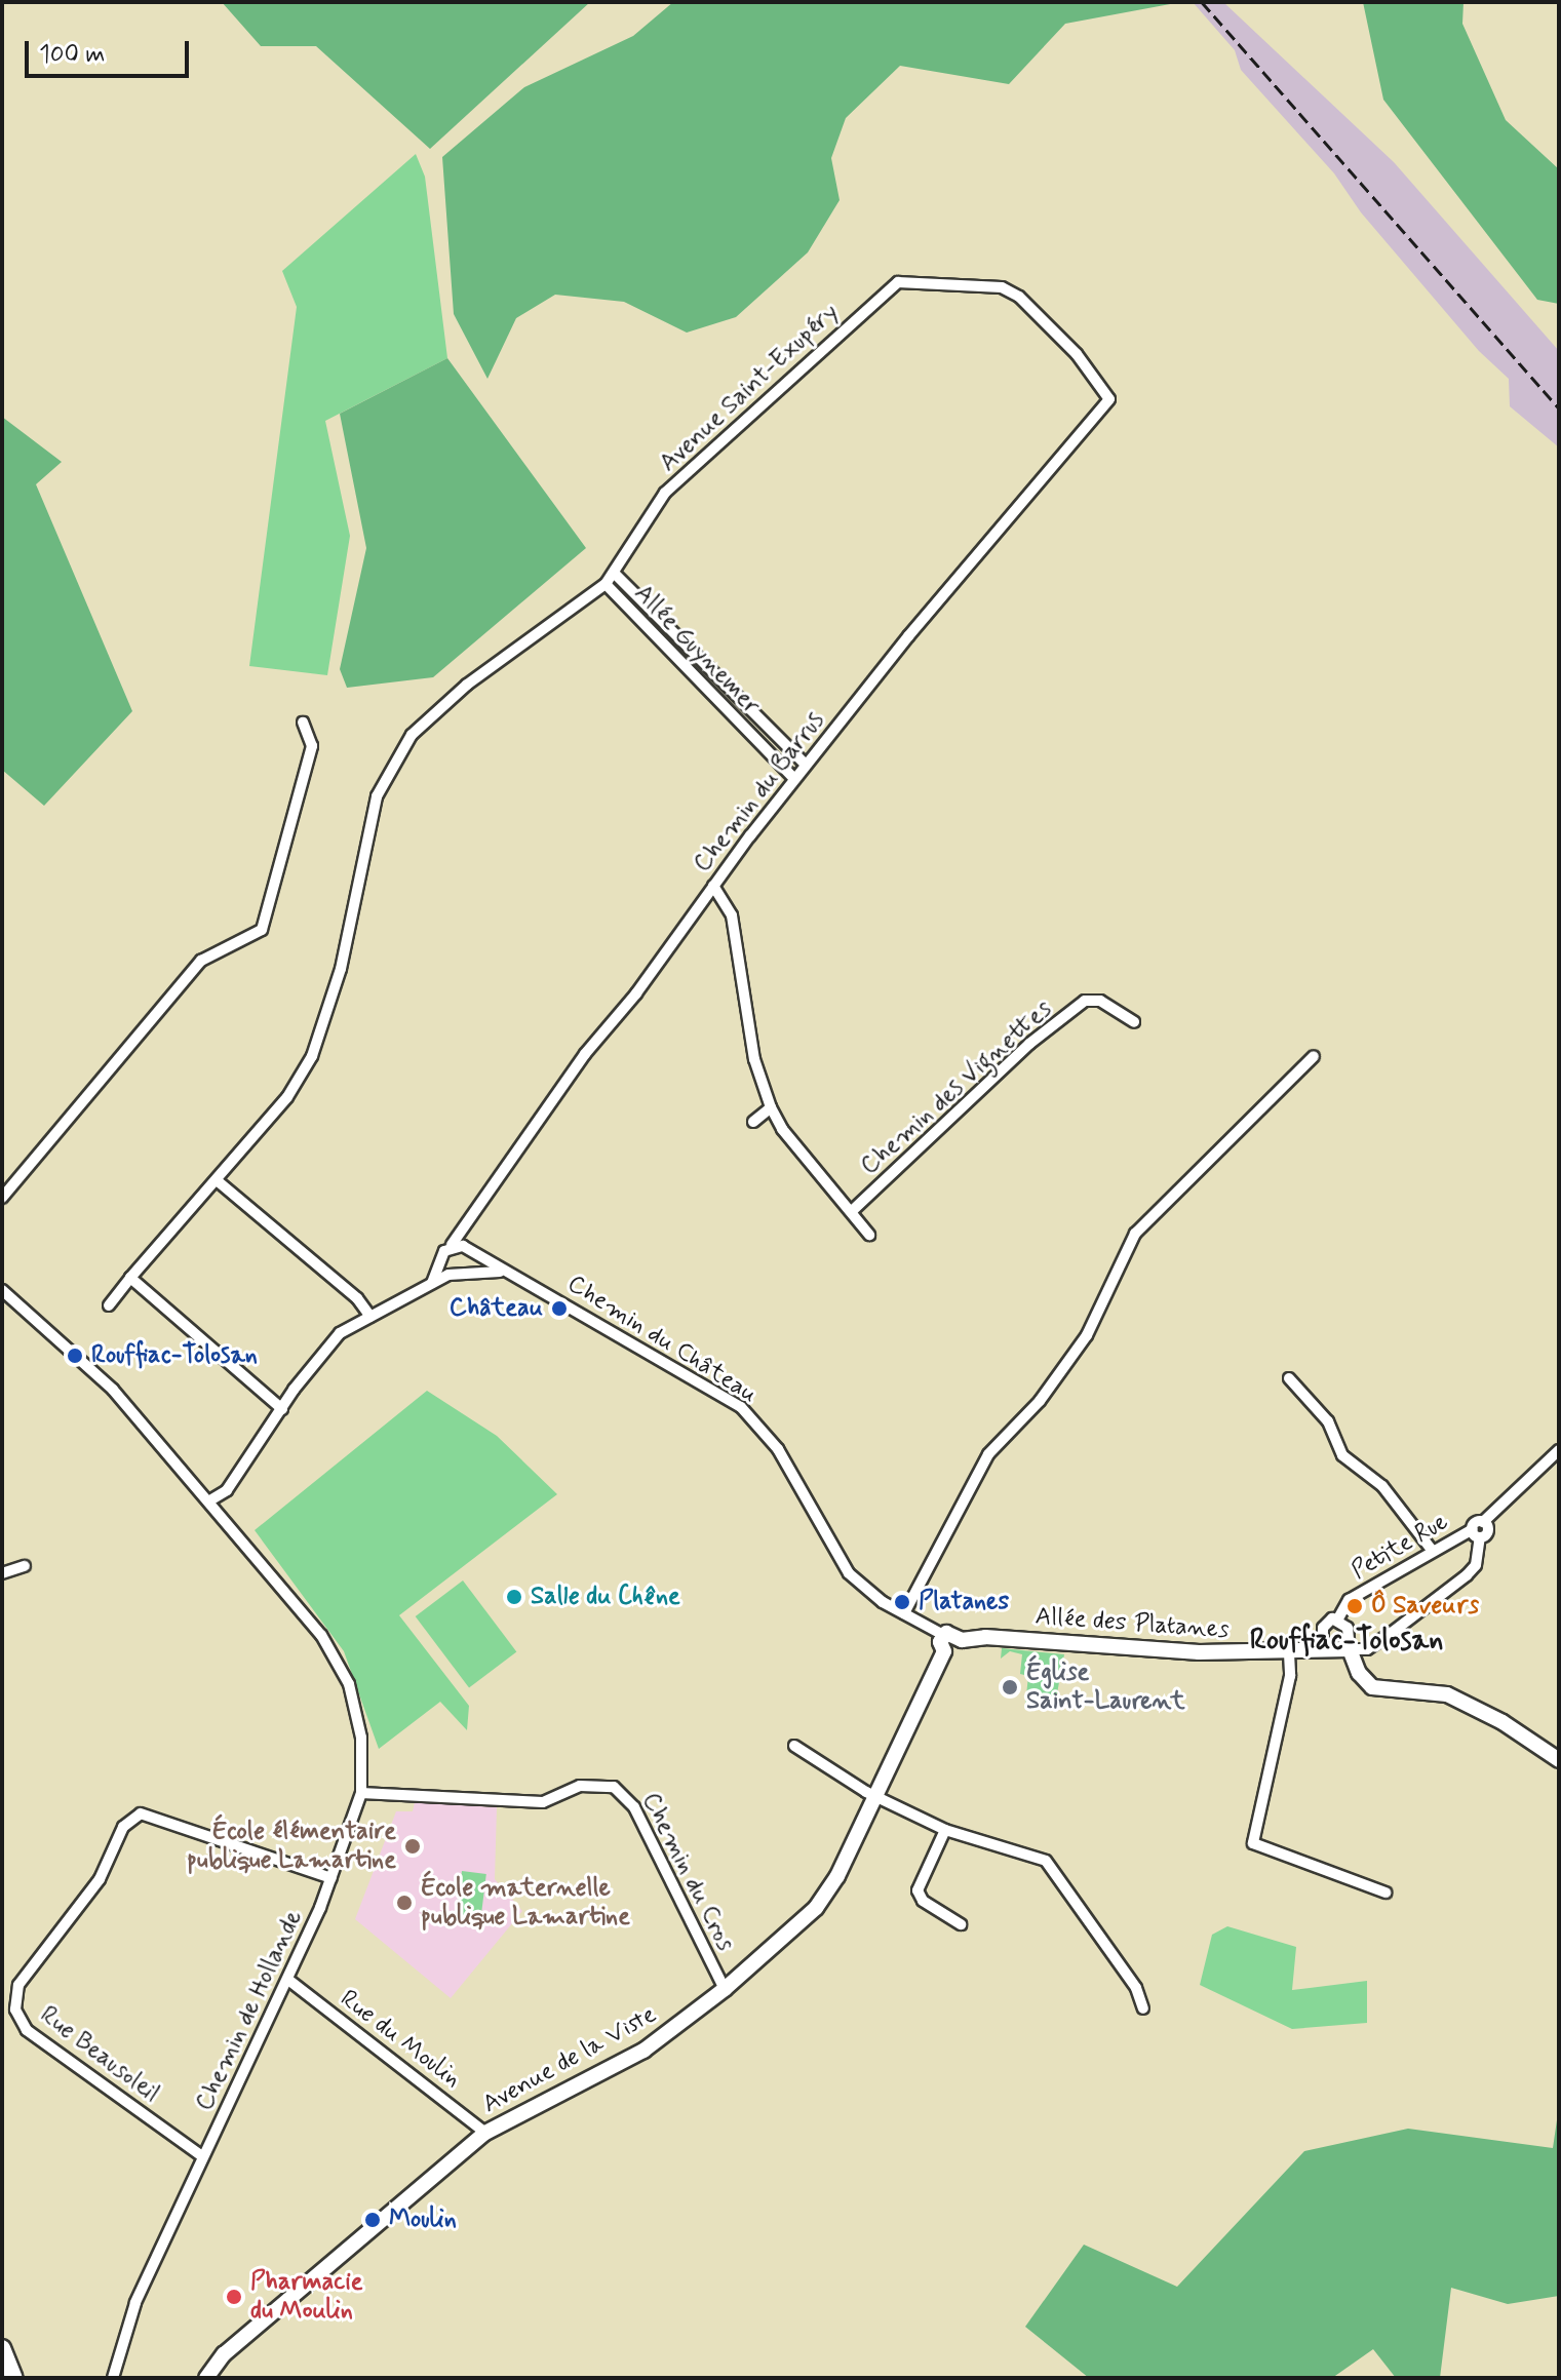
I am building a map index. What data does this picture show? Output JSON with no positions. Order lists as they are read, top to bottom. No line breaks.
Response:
{"streets":{"street":["Avenue Saint-Exupéry","Allée Guynemer","Chemin du Barrus","Chemin des Vignettes","Chemin du Château","Petite Rue","Allée des Platanes","Chemin du Cros","Chemin de Hollande","Rue du Moulin","Rue Beausoleil","Avenue de la Viste"]},"crossings":[["Avenue Saint-Exupéry","Allée Guynemer"],["Avenue Saint-Exupéry","Chemin du Barrus"],["Allée Guynemer","Chemin du Barrus"],["Chemin du Barrus","Chemin du Château"],["Chemin du Château","Chemin de Hollande"],["Chemin du Cros","Chemin de Hollande"],["Chemin du Cros","Avenue de la Viste"],["Chemin de Hollande","Rue du Moulin"],["Chemin de Hollande","Rue Beausoleil"],["Rue du Moulin","Avenue de la Viste"]],"districts":["Rouffiac-Tolosan"],"places":["Château","Rouffiac-Tolosan","Salle du Chêne","Platanes","Ô Saveurs","Église Saint-Laurent","École élémentaire publique Lamartine","École maternelle publique Lamartine","Moulin","Pharmacie du Moulin"],"scale_bar":"100 m"}
